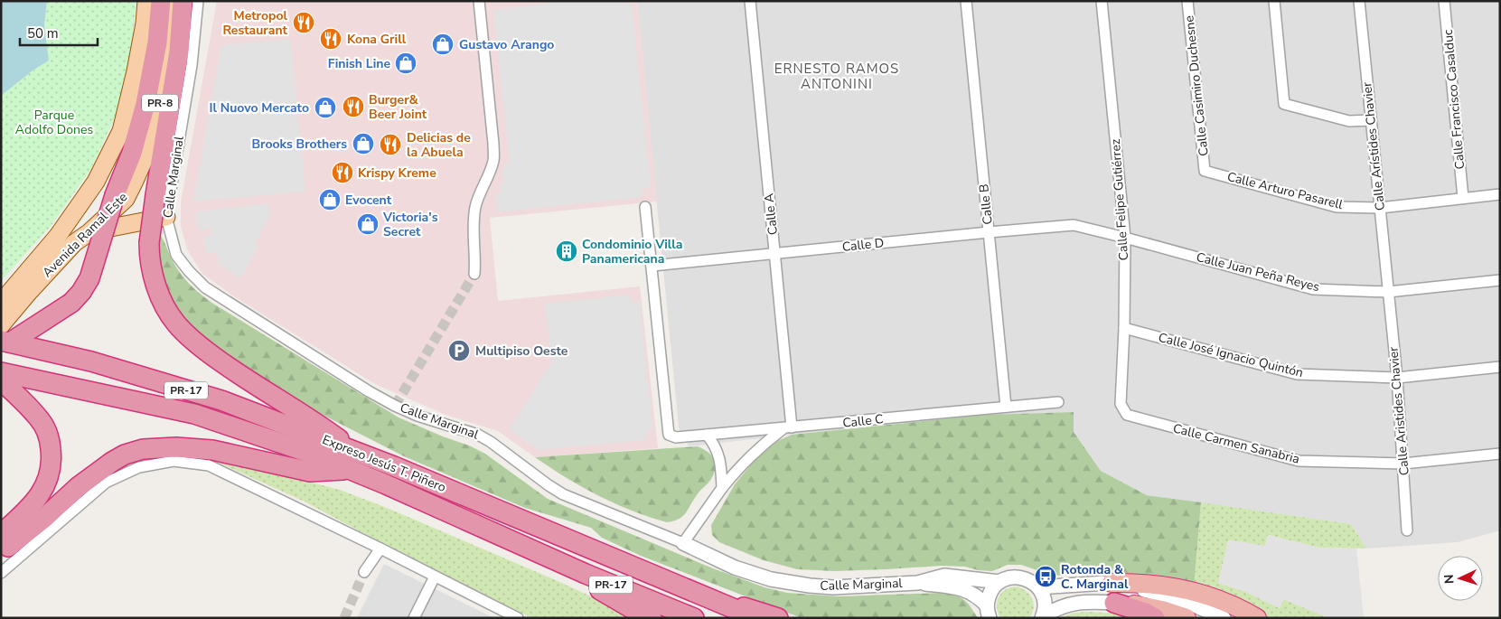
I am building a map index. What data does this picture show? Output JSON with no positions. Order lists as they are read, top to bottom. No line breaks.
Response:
{"streets":{"highway":["PR-17","Expreso Jesús T. Piñero"],"main road":["PR-8","Avenida Ramal Este"],"street":["Calle Casimiro Duchesne","Calle Francisco Casalduc","Calle Arístides Chavier","Calle Marginal","Calle Arturo Pasarell","Calle Felipe Gutiérrez","Calle B","Calle A","Calle D","Calle Juan Peña Reyes","Calle José Ignacio Quintón","Calle Aristides Chavier","Calle C","Calle Carmen Sanabria"]},"crossings":[["Calle Casimiro Duchesne","Calle Arturo Pasarell"],["Calle Francisco Casalduc","Calle Arturo Pasarell"],["Calle Arístides Chavier","Calle Arturo Pasarell"],["Calle Arístides Chavier","Calle Juan Peña Reyes"],["Calle Arístides Chavier","Calle Aristides Chavier"],["Calle Felipe Gutiérrez","Calle Juan Peña Reyes"],["Calle Felipe Gutiérrez","Calle José Ignacio Quintón"],["Calle Felipe Gutiérrez","Calle Carmen Sanabria"],["Calle B","Calle D"],["Calle B","Calle C"],["Calle A","Calle D"],["Calle A","Calle C"],["Calle D","Calle Juan Peña Reyes"],["Calle D","Calle C"],["Calle Juan Peña Reyes","Calle Aristides Chavier"],["Calle José Ignacio Quintón","Calle Aristides Chavier"],["Calle Aristides Chavier","Calle Carmen Sanabria"]],"districts":["ERNESTO RAMOS ANTONINI"],"parks":["Parque Adolfo Dones"],"places":{"restaurant":["Metropol Restaurant","Kona Grill","Burger& Beer Joint","Delicias de la Abuela","Krispy Kreme"],"shop":["Gustavo Arango","Finish Line","Il Nuovo Mercato","Brooks Brothers","Evocent","Victoria's Secret"],"building":["Condominio Villa Panamericana"],"parking":["Multipiso Oeste"],"bus stop":["Rotonda & C. Marginal"]},"scale_bar":"50 m","north":"left"}
